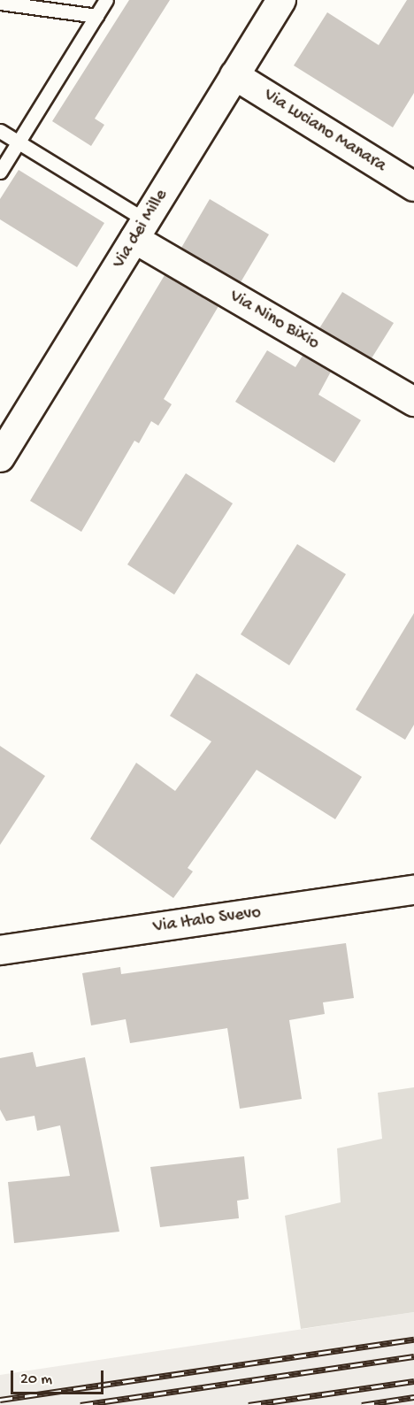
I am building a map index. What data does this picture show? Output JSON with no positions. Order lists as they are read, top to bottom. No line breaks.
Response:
{"streets":{"street":["Via Luciano Manara","Via dei Mille","Via Nino Bixio","Via Italo Svevo"]},"crossings":[["Via Luciano Manara","Via dei Mille"],["Via dei Mille","Via Nino Bixio"]],"scale_bar":"20 m"}
